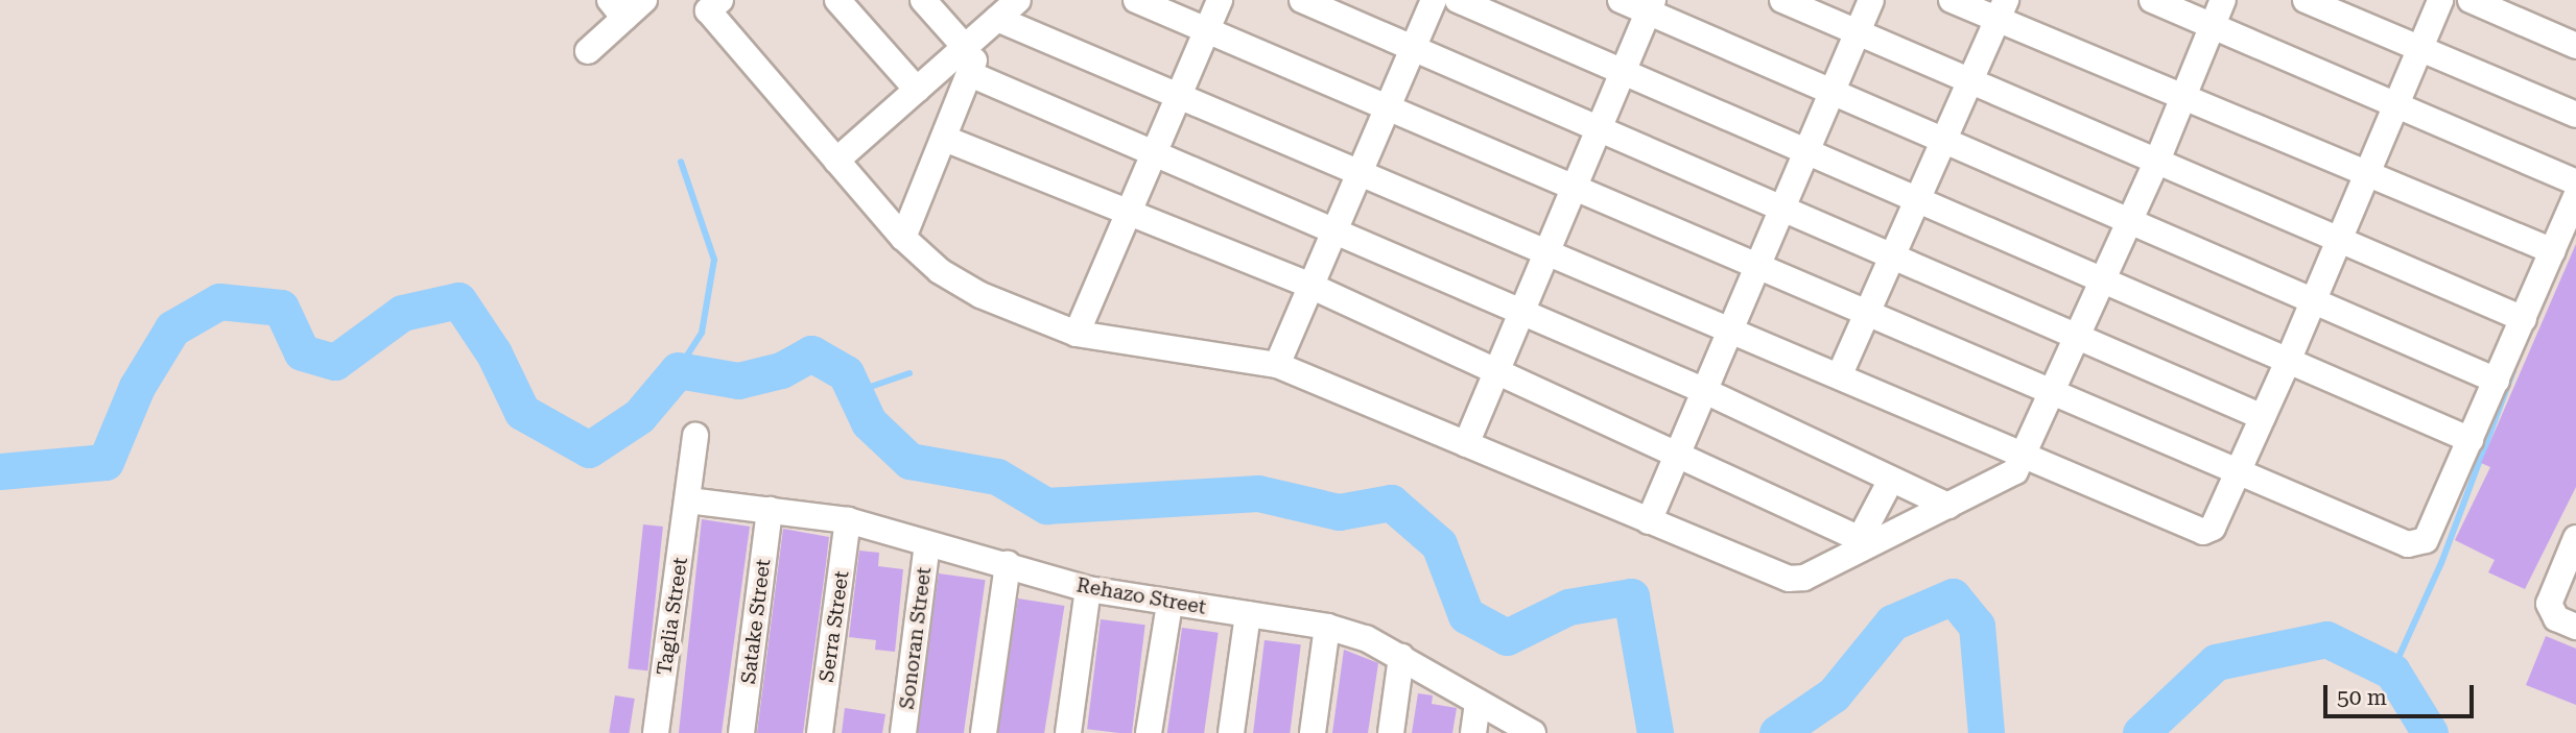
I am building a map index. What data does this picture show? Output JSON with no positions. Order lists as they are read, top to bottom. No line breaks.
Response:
{"streets":{"street":["Rehazo Street","Taglia Street","Satake Street","Serra Street","Sonoran Street"]},"crossings":[["Rehazo Street","Taglia Street"],["Rehazo Street","Satake Street"],["Rehazo Street","Serra Street"],["Rehazo Street","Sonoran Street"]],"scale_bar":"50 m"}
